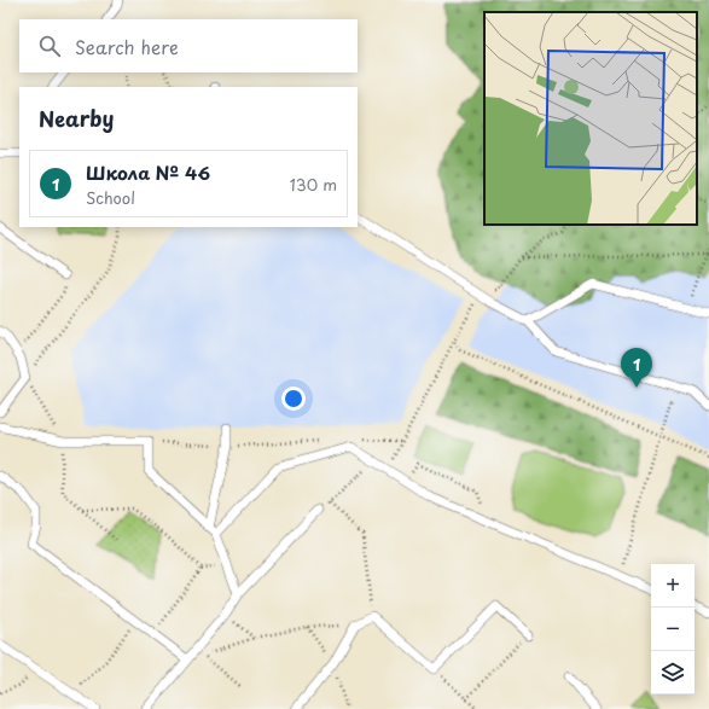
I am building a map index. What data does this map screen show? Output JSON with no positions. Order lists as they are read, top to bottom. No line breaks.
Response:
{"page":{"search":"Search here","heading":"Nearby","list":[{"mark":"1","name":"Школа № 46","note":"School","value":"130 m"}],"pins":"1","map_buttons":["+","−"]}}
